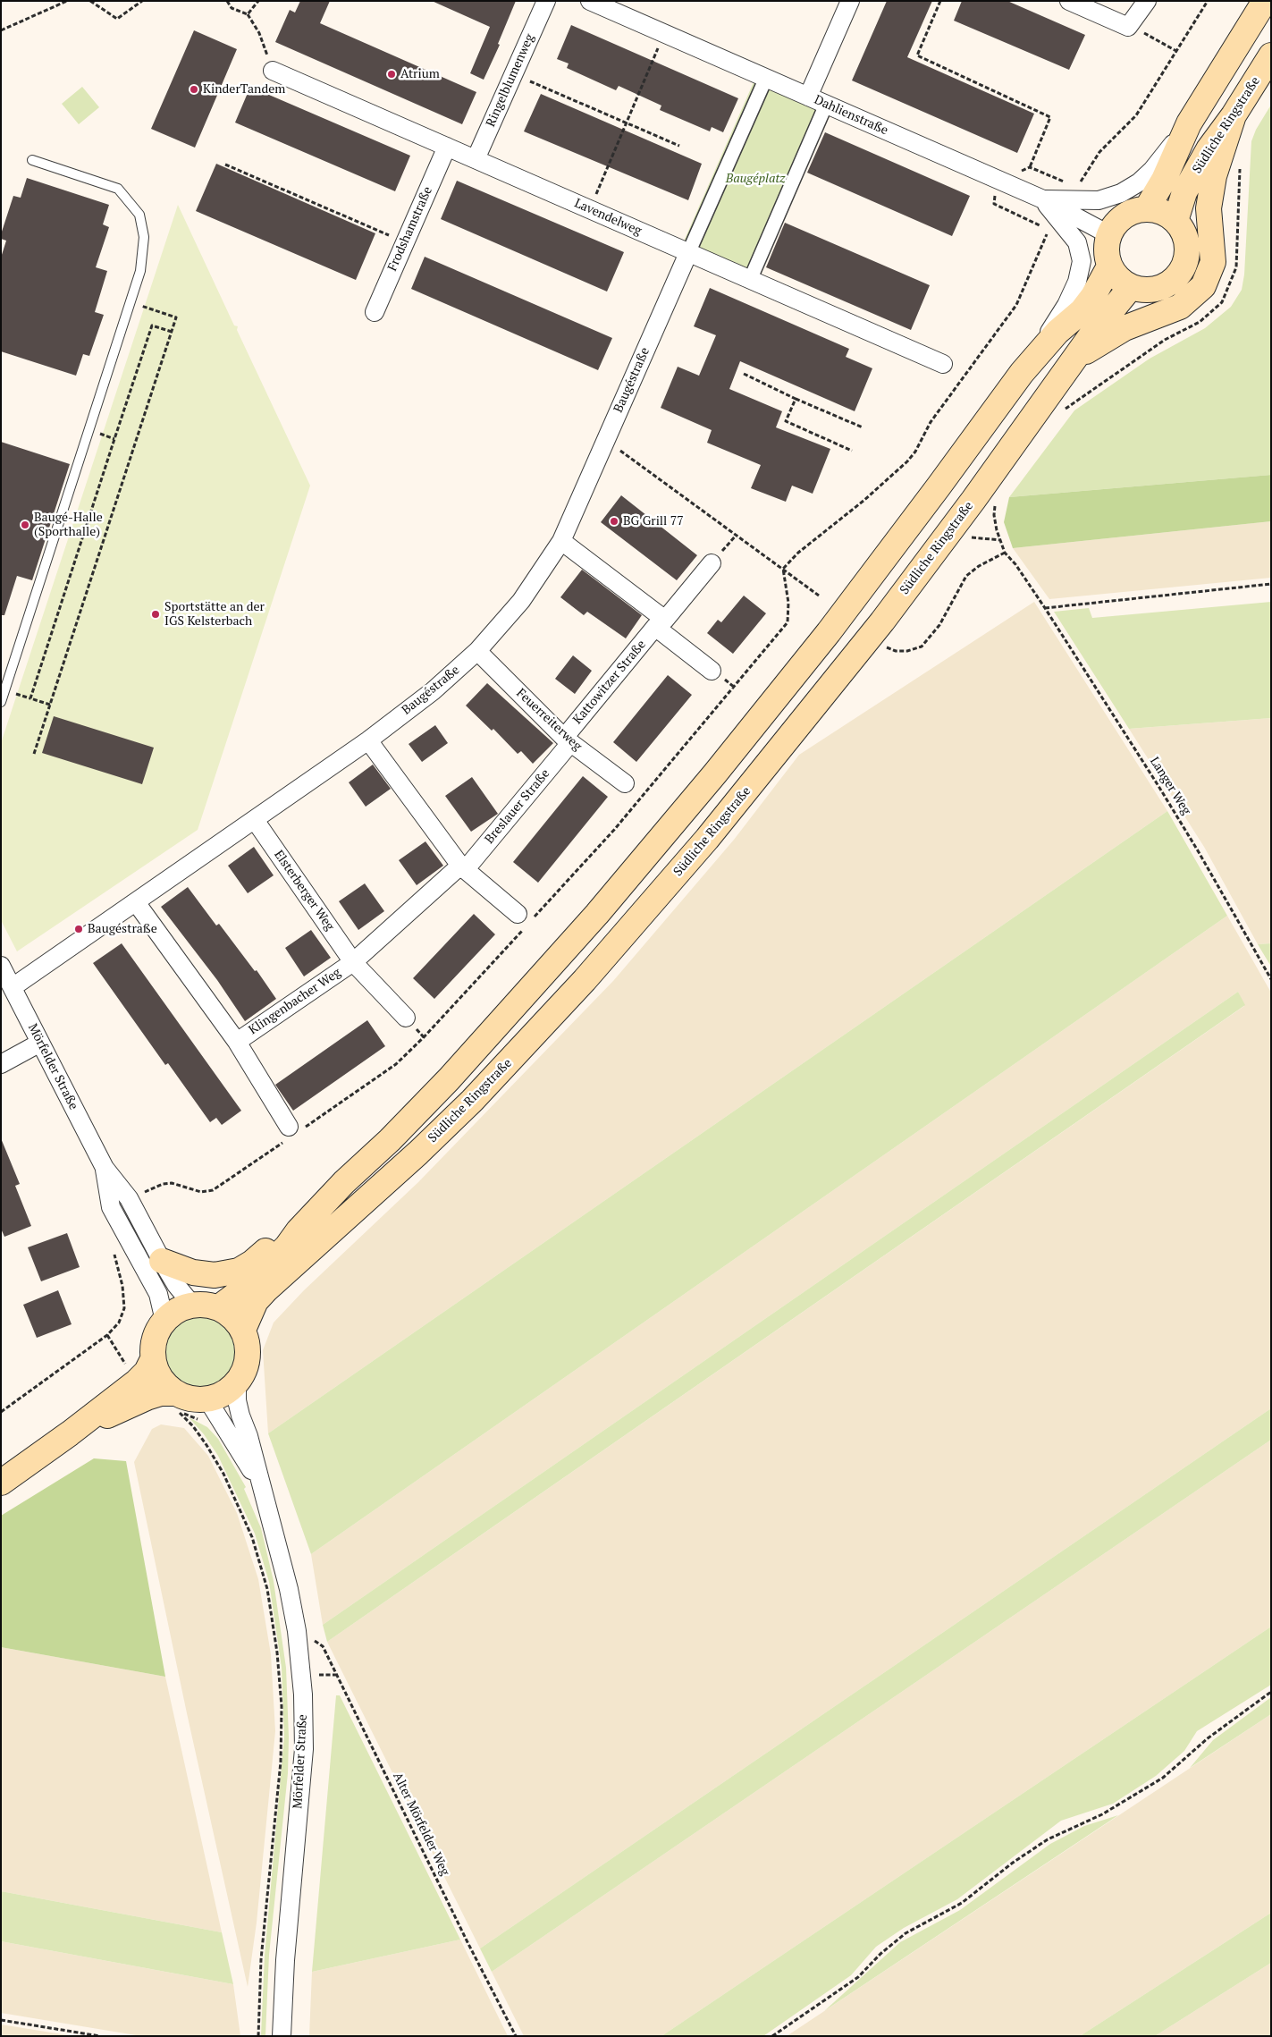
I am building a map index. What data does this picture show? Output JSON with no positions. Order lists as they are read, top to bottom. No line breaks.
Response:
{"streets":{"main road":["Südliche Ringstraße"],"street":["Ringelblumenweg","Dahlienstraße","Lavendelweg","Frodshamstraße","Baugéstraße","Kattowitzer Straße","Feuerreiterweg","Breslauer Straße","Elsterberger Weg","Klingenbacher Weg","Mörfelder Straße"],"path":["Langer Weg","Alter Mörfelder Weg"]},"crossings":[["Ringelblumenweg","Lavendelweg"],["Dahlienstraße","Südliche Ringstraße"],["Südliche Ringstraße","Mörfelder Straße"],["Lavendelweg","Frodshamstraße"],["Lavendelweg","Baugéstraße"],["Baugéstraße","Feuerreiterweg"],["Baugéstraße","Elsterberger Weg"],["Baugéstraße","Klingenbacher Weg"],["Baugéstraße","Mörfelder Straße"],["Kattowitzer Straße","Feuerreiterweg"],["Kattowitzer Straße","Breslauer Straße"],["Feuerreiterweg","Breslauer Straße"],["Elsterberger Weg","Klingenbacher Weg"],["Mörfelder Straße","Alter Mörfelder Weg"]],"parks":["Baugéplatz"],"places":["Atrium","KinderTandem","BG Grill 77","Baugé-Halle (Sporthalle)","Sportstätte an der IGS Kelsterbach","Baugéstraße"]}
